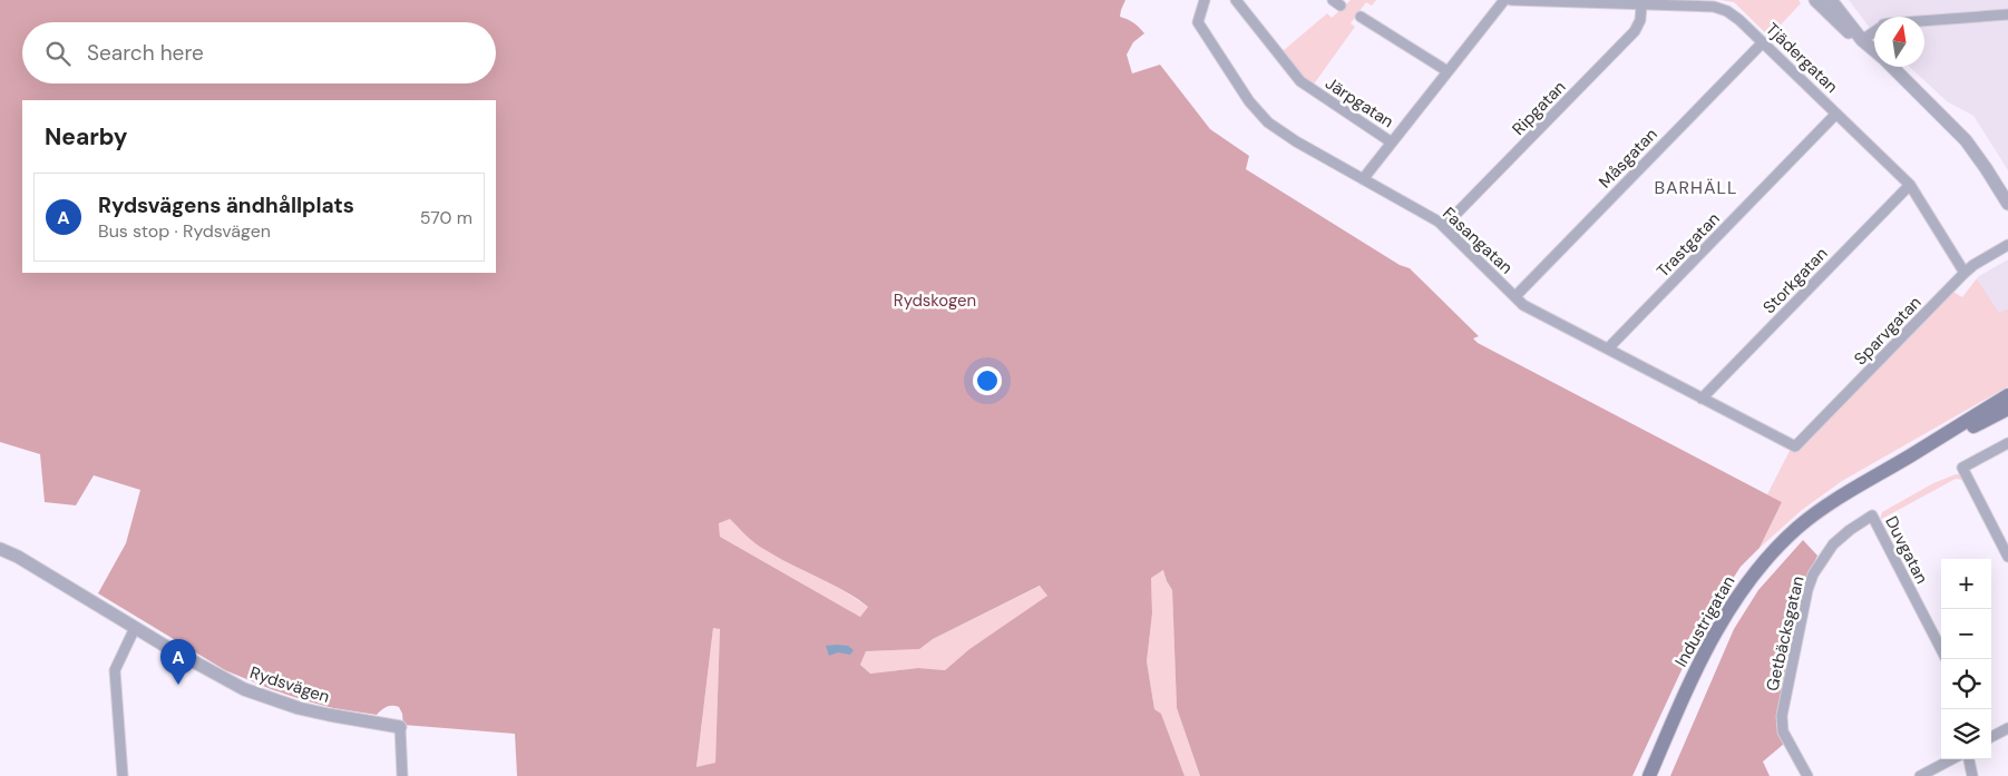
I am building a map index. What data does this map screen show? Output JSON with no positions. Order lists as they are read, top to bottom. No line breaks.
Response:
{"streets":{"main road":["Industrigatan"],"street":["Tjädergatan","Järpgatan","Ripgatan","Måsgatan","Fasangatan","Trastgatan","Storkgatan","Sparvgatan","Duvgatan","Getbäcksgatan","Rydsvägen"]},"crossings":[["Tjädergatan","Ripgatan"],["Tjädergatan","Måsgatan"],["Tjädergatan","Trastgatan"],["Tjädergatan","Storkgatan"],["Tjädergatan","Sparvgatan"],["Järpgatan","Fasangatan"],["Ripgatan","Fasangatan"],["Måsgatan","Fasangatan"],["Fasangatan","Trastgatan"],["Fasangatan","Storkgatan"],["Fasangatan","Sparvgatan"],["Duvgatan","Getbäcksgatan"]],"districts":["BARHÄLL"],"parks":["Rydskogen"],"north":"top","page":{"search":"Search here","heading":"Nearby","list":[{"mark":"A","name":"Rydsvägens ändhållplats","note":"Bus stop · Rydsvägen","value":"570 m"}],"map_buttons":["+","−"],"pins":"A"}}
